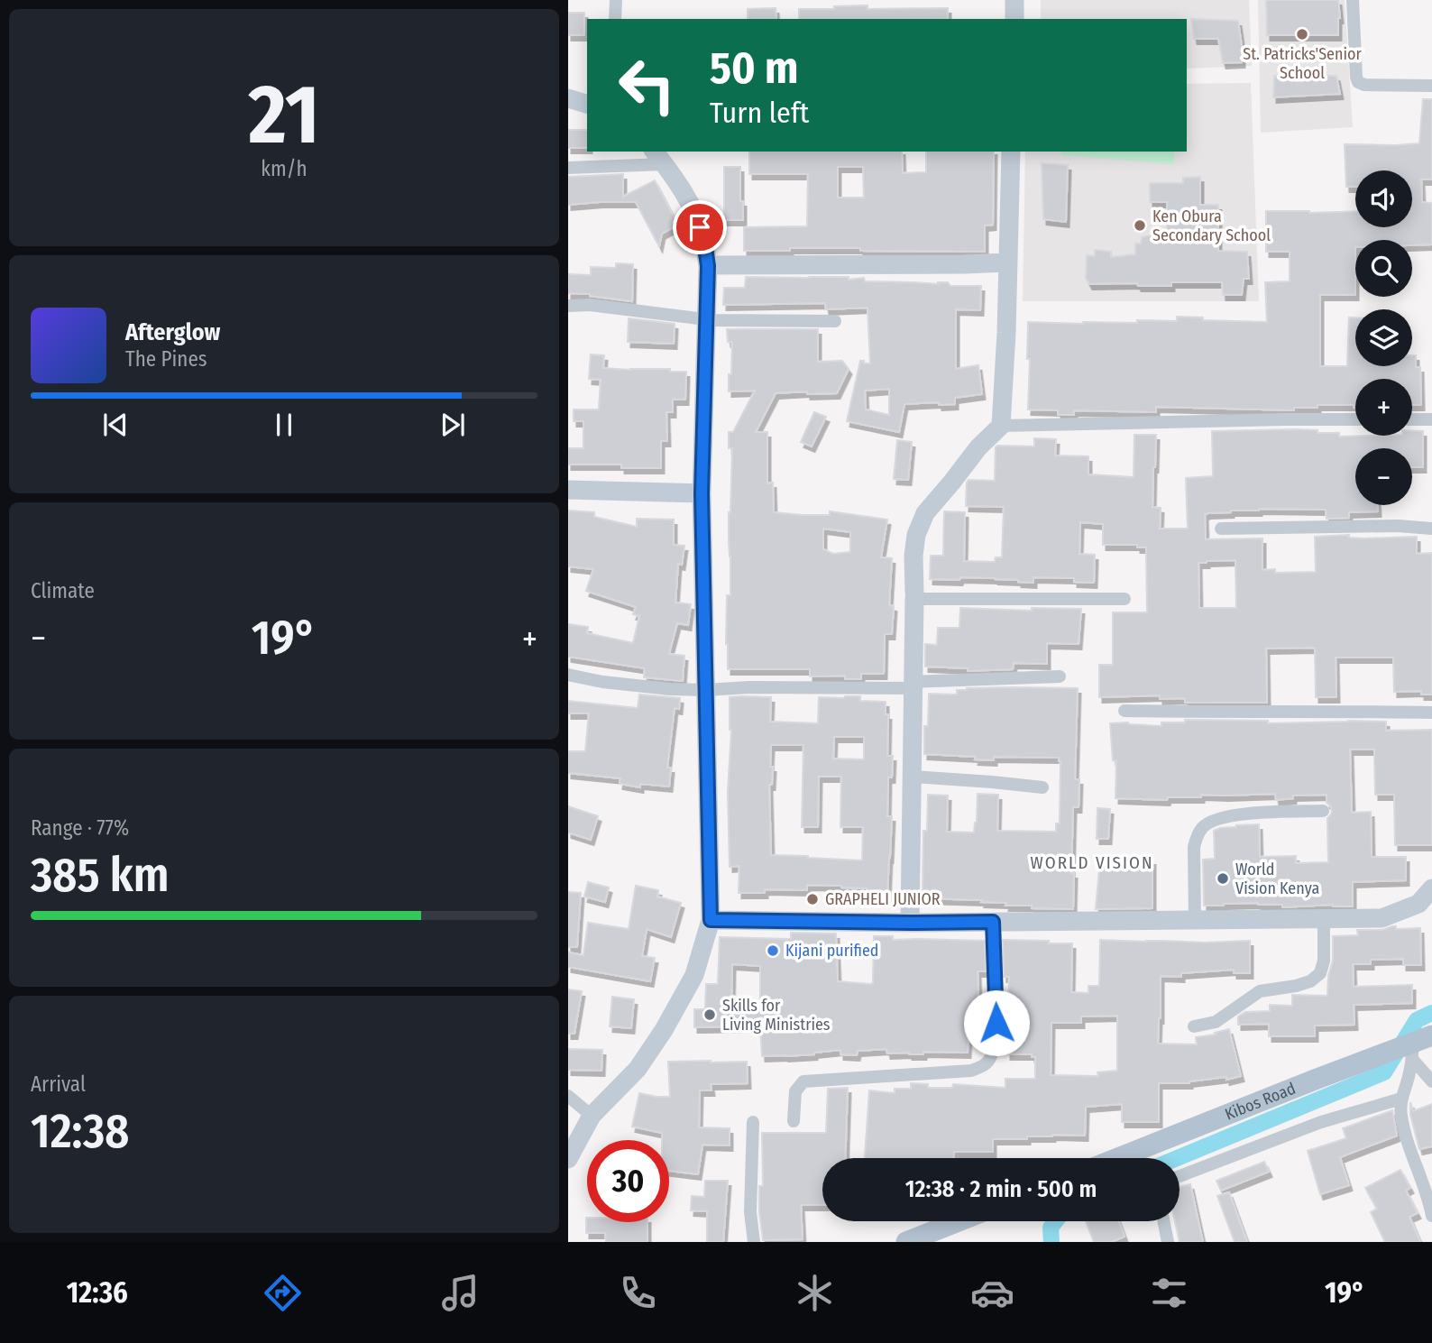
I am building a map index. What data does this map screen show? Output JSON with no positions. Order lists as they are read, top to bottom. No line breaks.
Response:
{"streets":{"main road":["Kibos Road"]},"districts":["WORLD VISION"],"places":["St. Patricks'Senior School","Ken Obura Secondary School","World Vision Kenya","GRAPHELI JUNIOR","Kijani purified","Skills for Living Ministries"],"page":{"tile":[["21","km/h"],"Climate",["Range · 77%","385 km"],["Arrival","12:38"]],"turn":["50 m","Turn left"],"map_buttons":["+","−"],"song":["Afterglow","The Pines"],"heat":["−","19°","+"],"limit":"30","trip":"12:38 · 2 min · 500 m","tabs":["12:36","19°"]}}
